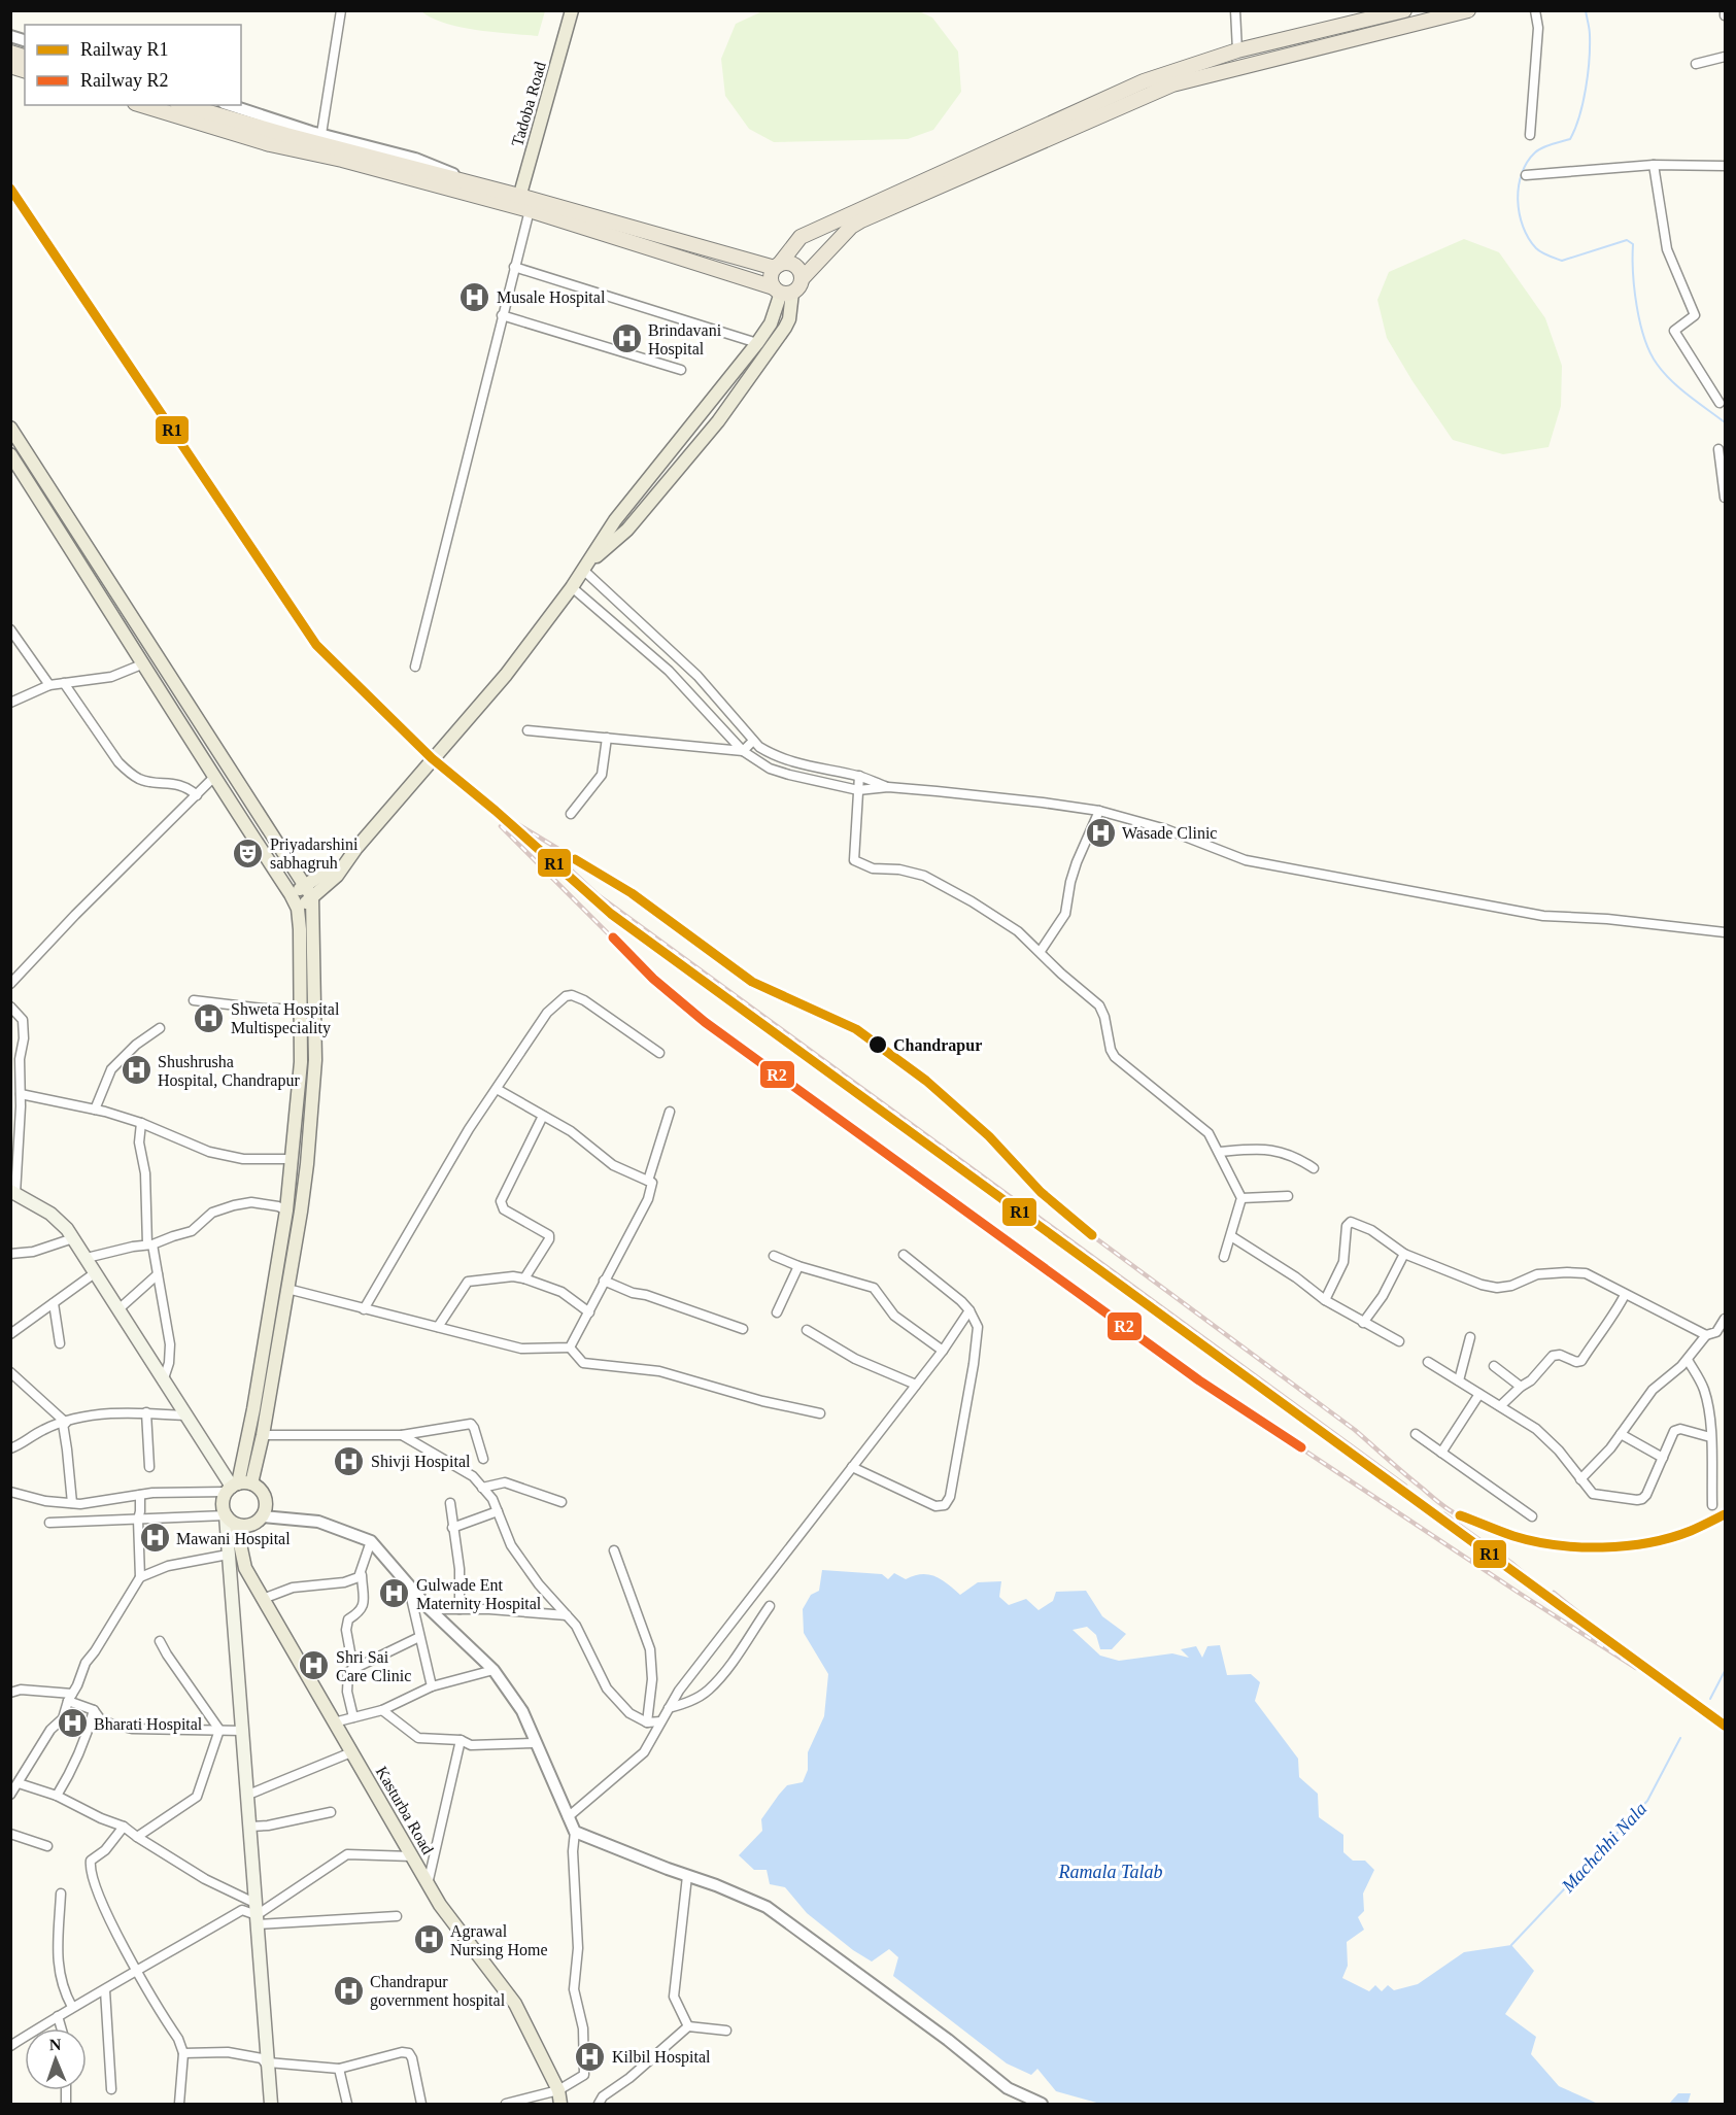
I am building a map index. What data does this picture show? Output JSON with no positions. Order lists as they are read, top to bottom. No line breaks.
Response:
{"streets":{"main road":["Tadoba Road","Kasturba Road"]},"water":["Machchhi Nala","Ramala Talab"],"places":{"hospital":["Musale Hospital","Brindavani Hospital","Wasade Clinic","Shweta Hospital Multispeciality","Shushrusha Hospital, Chandrapur","Shivji Hospital","Mawani Hospital","Gulwade Ent Maternity Hospital","Shri Sai Care Clinic","Bharati Hospital","Agrawal Nursing Home","Chandrapur government hospital","Kilbil Hospital"],"theatre":["Priyadarshini sabhagruh"],"other":["Chandrapur"]},"lines":["rail line R1","rail line R2"],"legend":["Railway R1","Railway R2"],"north":"top"}
